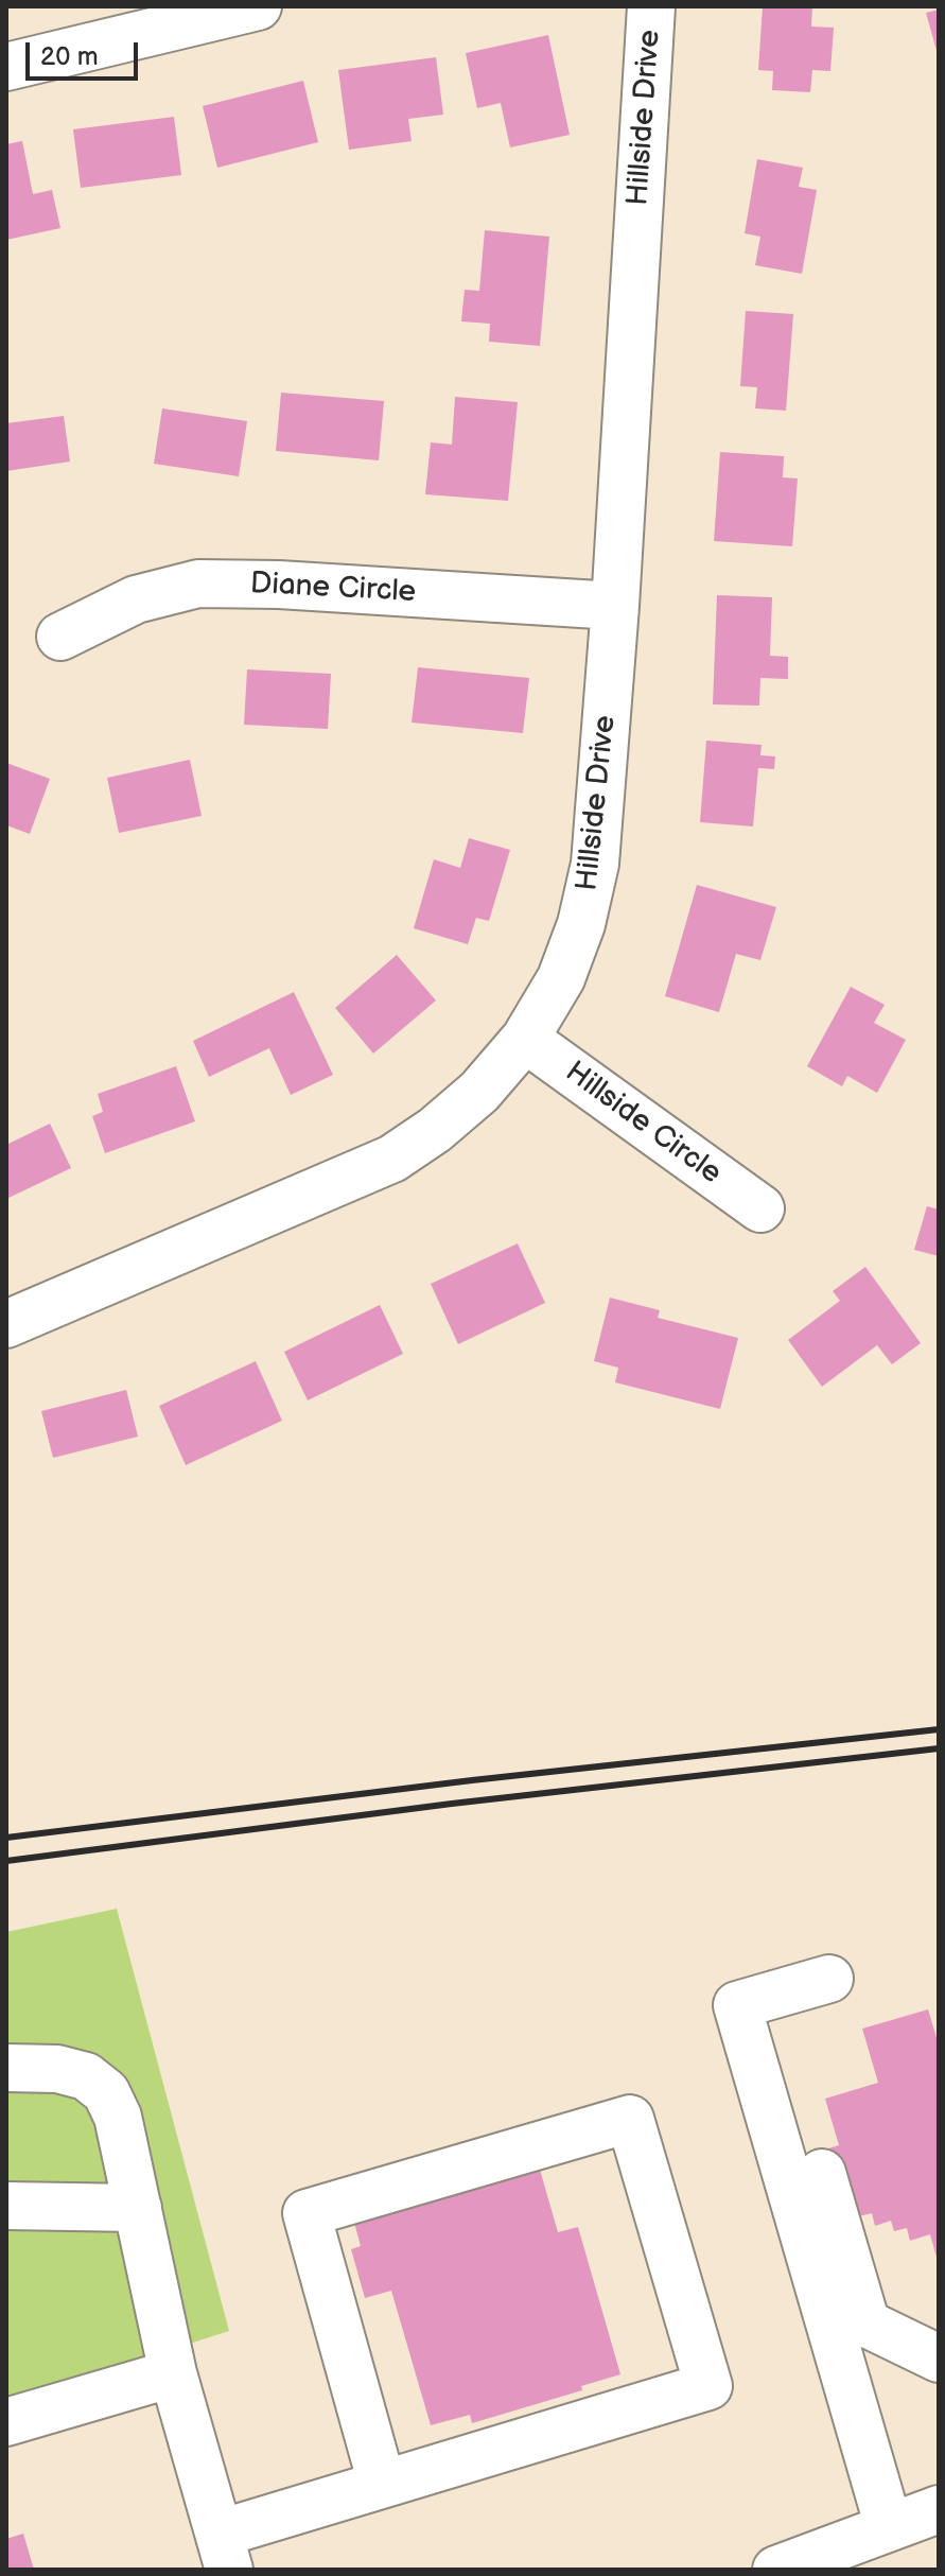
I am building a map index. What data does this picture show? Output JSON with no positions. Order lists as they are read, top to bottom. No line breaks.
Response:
{"streets":{"street":["Hillside Drive","Diane Circle","Hillside Circle"]},"crossings":[["Hillside Drive","Diane Circle"],["Hillside Drive","Hillside Circle"]],"scale_bar":"20 m"}
